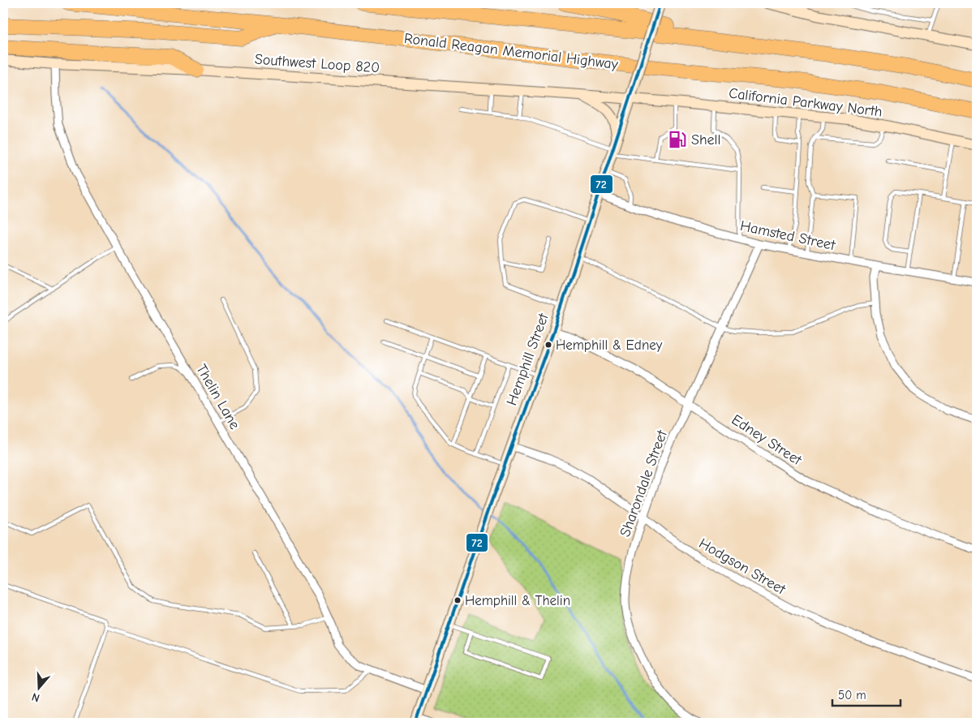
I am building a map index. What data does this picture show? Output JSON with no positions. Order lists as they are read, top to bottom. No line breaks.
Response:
{"streets":{"highway":["Ronald Reagan Memorial Highway"],"main road":["Southwest Loop 820","California Parkway North","Hemphill Street"],"street":["Hamsted Street","Thelin Lane","Edney Street","Sharondale Street","Hodgson Street"]},"crossings":[["Southwest Loop 820","California Parkway North"],["Southwest Loop 820","Hemphill Street"],["Southwest Loop 820","Thelin Lane"],["California Parkway North","Hemphill Street"],["Hamsted Street","Hemphill Street"],["Hamsted Street","Sharondale Street"],["Hemphill Street","Thelin Lane"],["Hemphill Street","Edney Street"],["Hemphill Street","Hodgson Street"],["Edney Street","Sharondale Street"],["Sharondale Street","Hodgson Street"]],"places":{"fuel station":["Shell"],"other":["Hemphill & Edney","Hemphill & Thelin"]},"lines":["transit line 72"],"scale_bar":"50 m","north":"bottom"}
